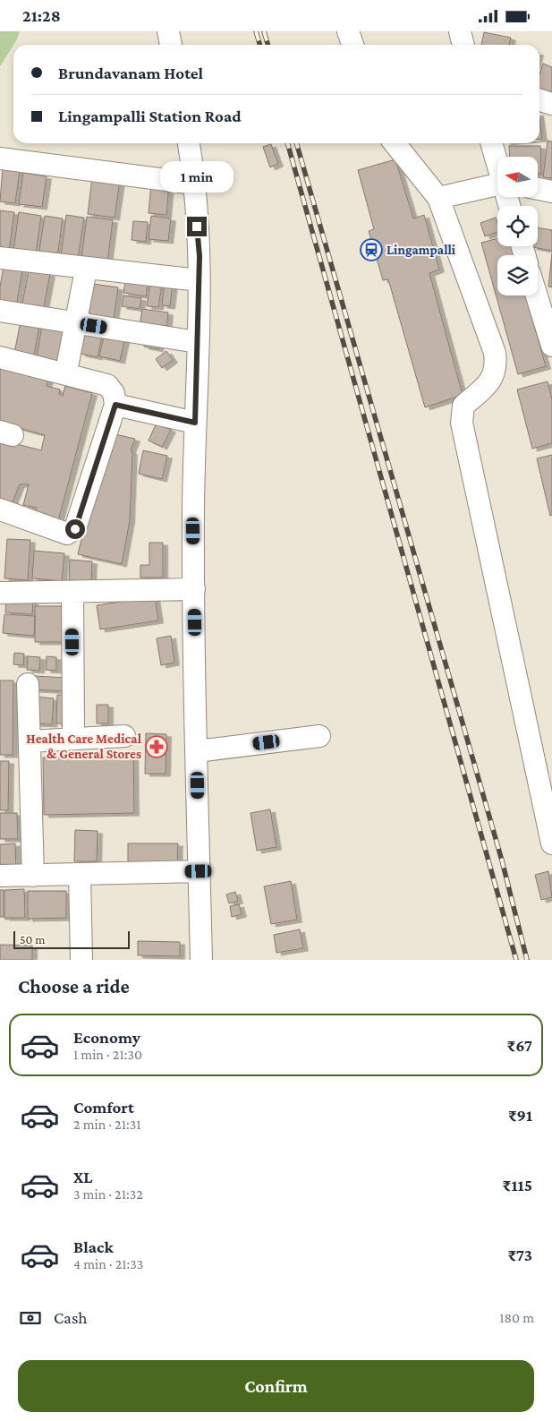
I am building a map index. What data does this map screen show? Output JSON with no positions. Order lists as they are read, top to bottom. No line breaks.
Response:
{"places":{"station":["Lingampalli"],"pharmacy":["Health Care Medical & General Stores"]},"scale_bar":"50 m","north":"left","page":{"status":"21:28","banner":["Brundavanam Hotel","Lingampalli Station Road"],"bubble":"1 min","scale":"50 m","heading":"Choose a ride","list":[{"name":"Economy","note":"1 min · 21:30","value":"₹67"},{"name":"Comfort","note":"2 min · 21:31","value":"₹91"},{"name":"XL","note":"3 min · 21:32","value":"₹115"},{"name":"Black","note":"4 min · 21:33","value":"₹73"}],"pay":["Cash","180 m"],"buttons":"Confirm"}}
